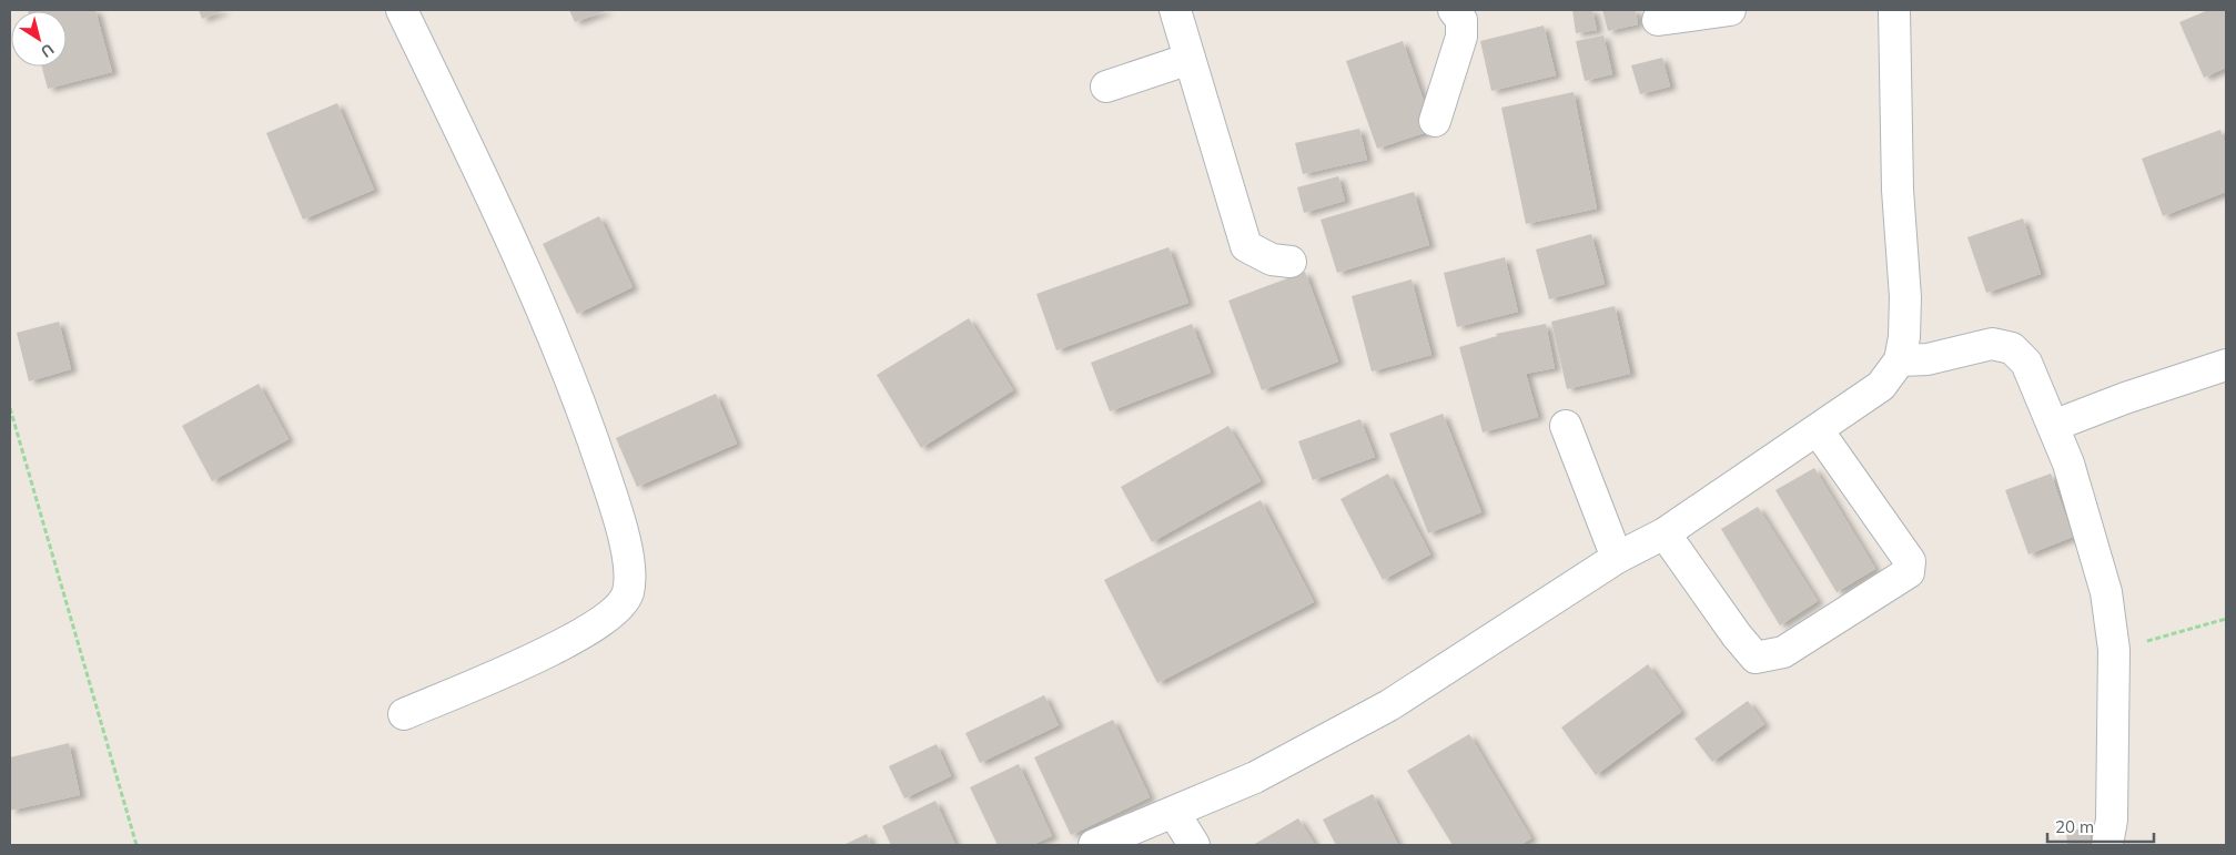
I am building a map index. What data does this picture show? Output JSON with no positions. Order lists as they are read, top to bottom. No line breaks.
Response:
{"scale_bar":"20 m","north":"bottom right"}
